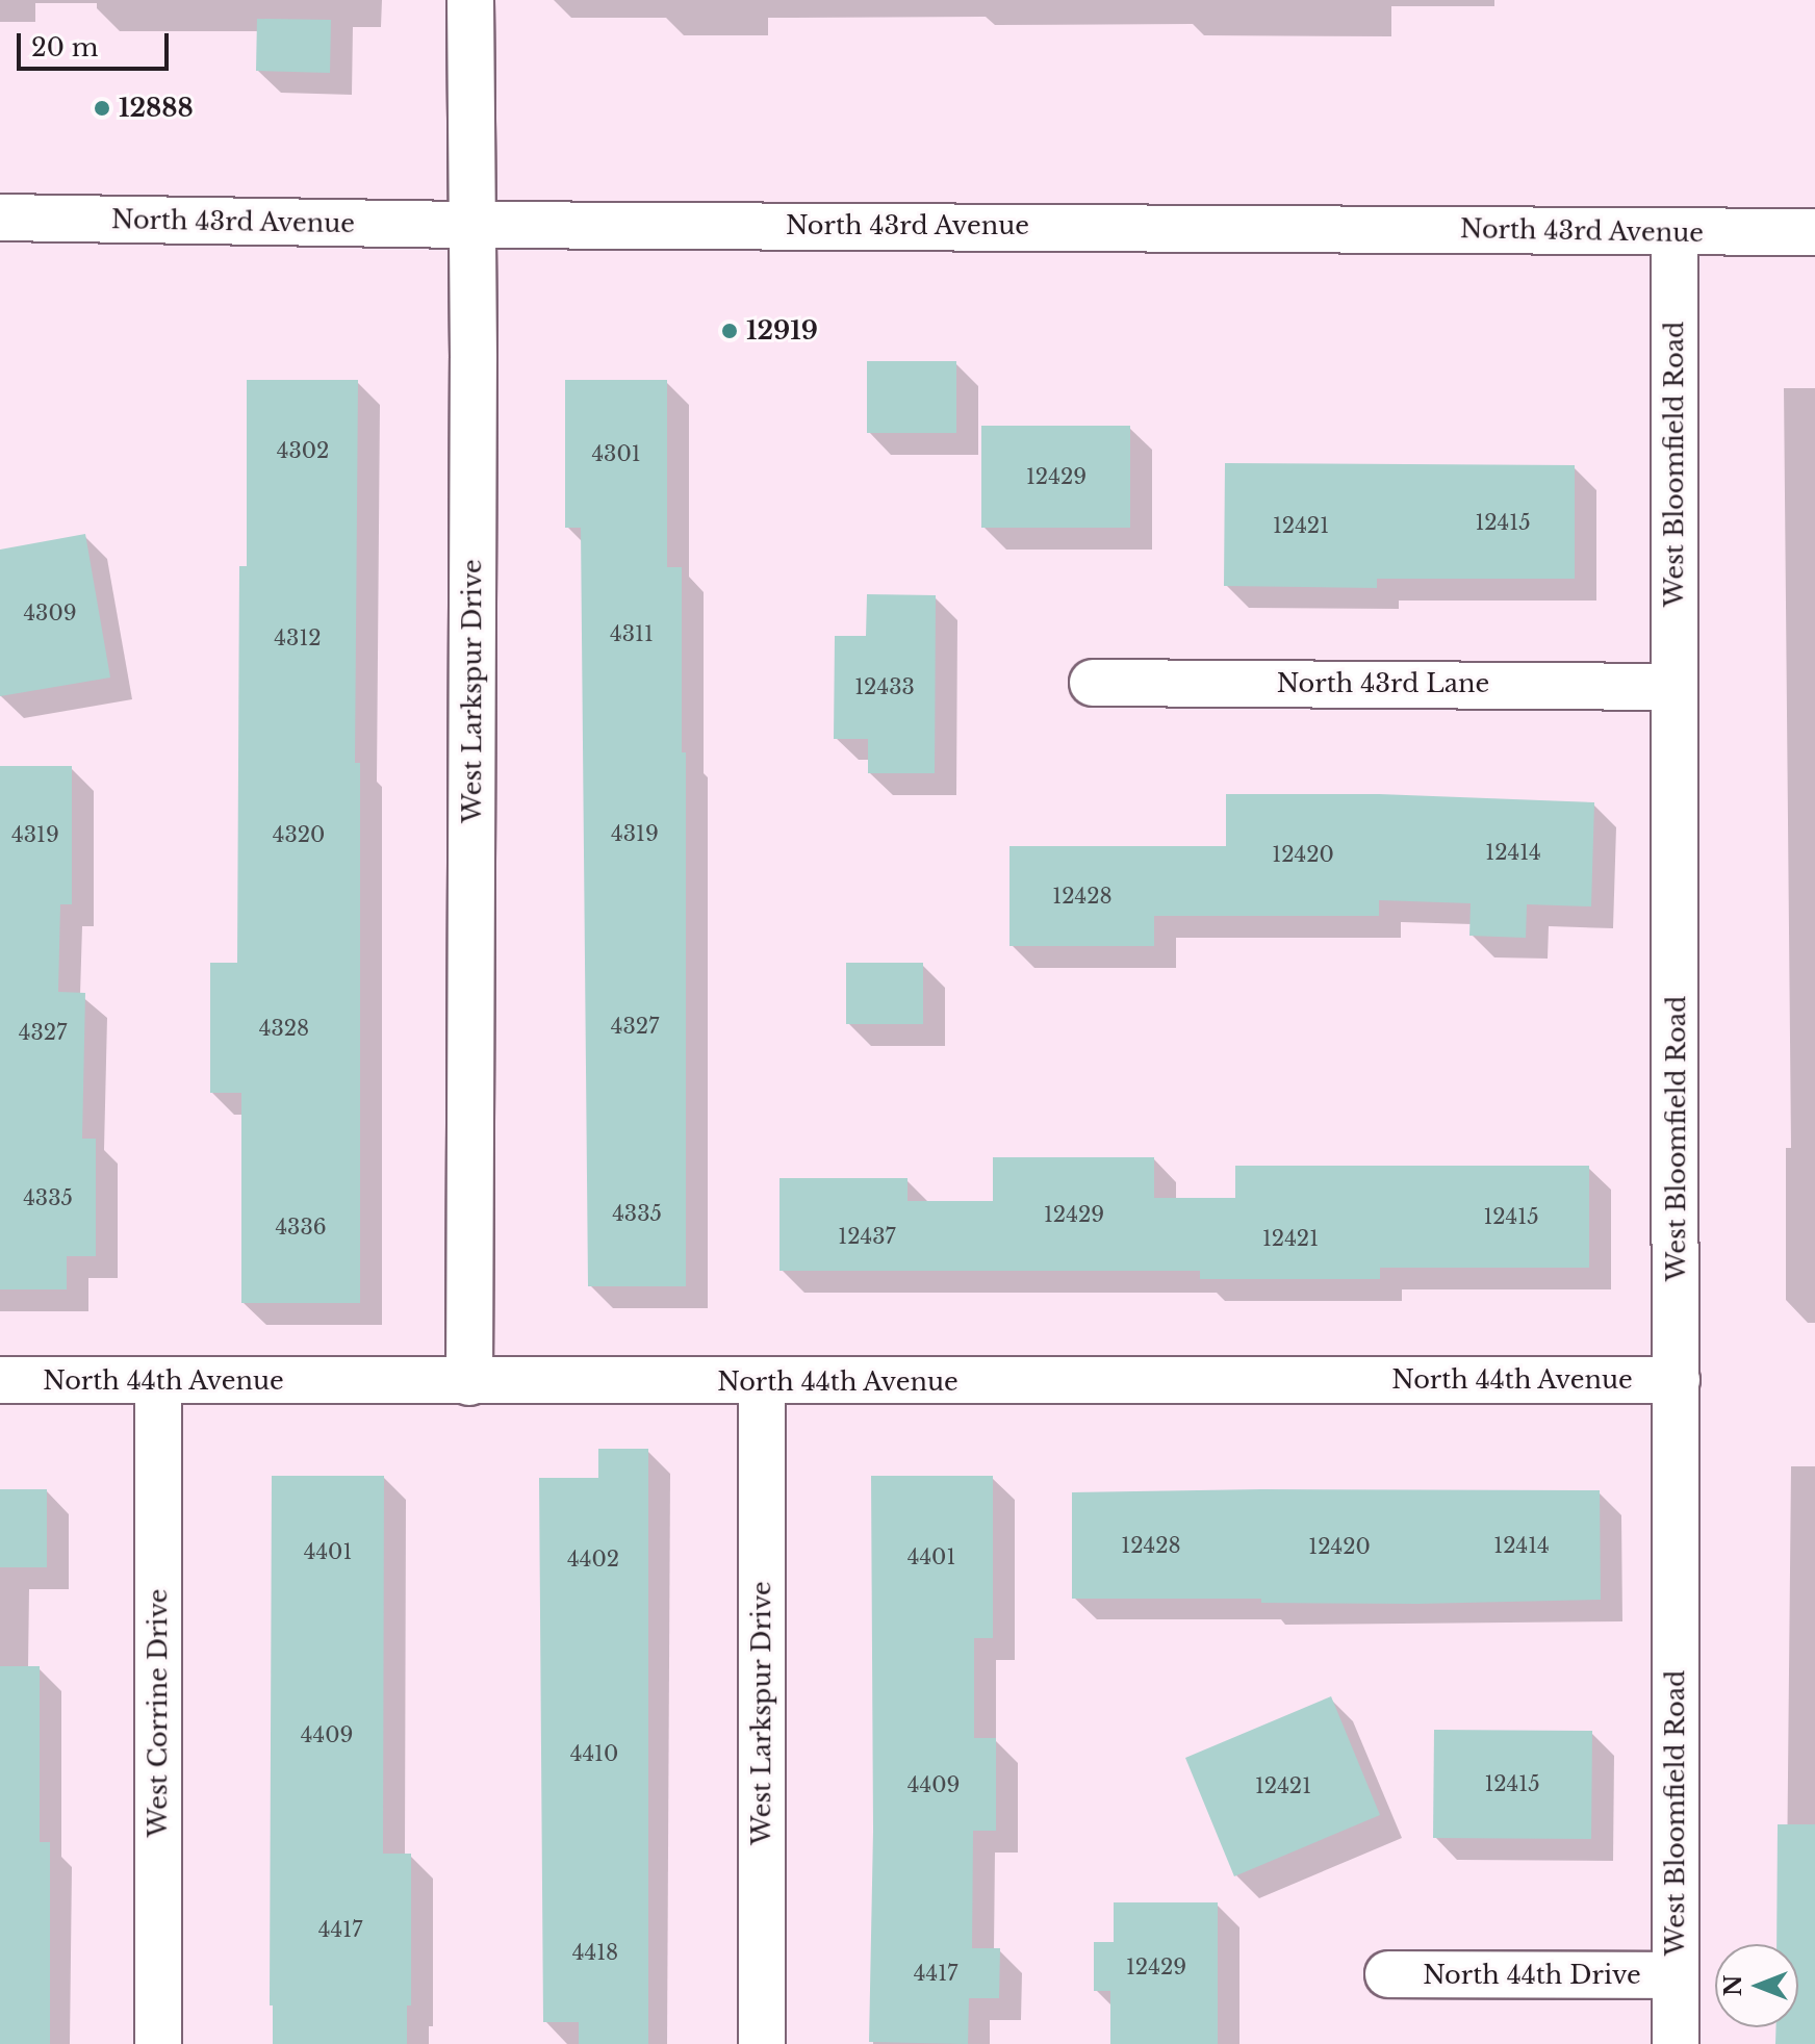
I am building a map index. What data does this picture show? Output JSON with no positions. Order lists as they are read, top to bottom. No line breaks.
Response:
{"streets":{"street":["North 43rd Avenue","West Bloomfield Road","North 43rd Lane","West Larkspur Drive","North 44th Avenue","West Corrine Drive","North 44th Drive"]},"crossings":[["North 43rd Avenue","West Bloomfield Road"],["North 43rd Avenue","West Larkspur Drive"],["West Bloomfield Road","North 43rd Lane"],["West Bloomfield Road","North 44th Avenue"],["West Bloomfield Road","North 44th Drive"],["West Larkspur Drive","North 44th Avenue"],["North 44th Avenue","West Corrine Drive"]],"places":["12888","12919"],"house_numbers":["4302","4301","12429","12415","12421","4309","4311","4312","12433","4319","4319","4320","12414","12420","12428","4327","4328","4327","4335","4335","12429","12415","4336","12437","12421","12428","12414","12420","4401","4401","4402","4409","4410","12415","4409","12421","4417","4418","12429","4417"],"scale_bar":"20 m","north":"left"}
